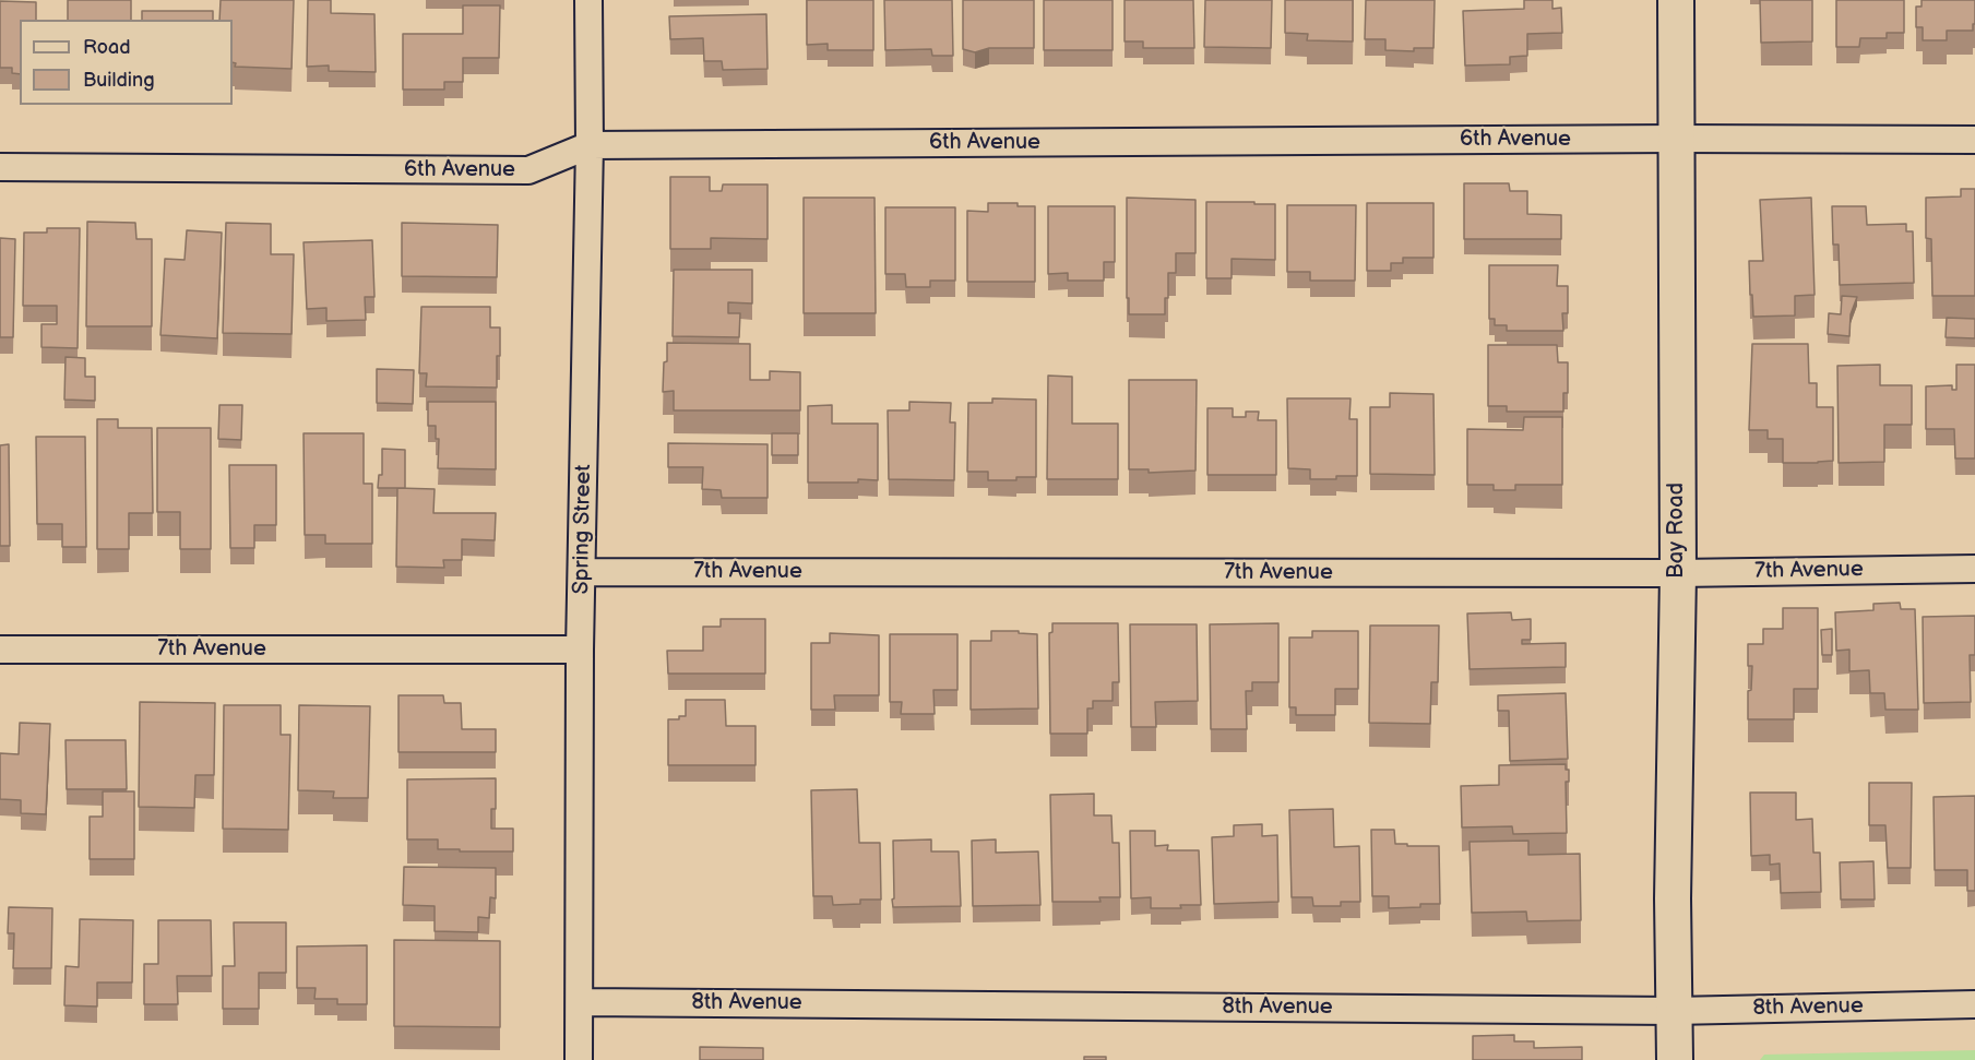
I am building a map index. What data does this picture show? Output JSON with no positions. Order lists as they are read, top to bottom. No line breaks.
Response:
{"streets":{"street":["6th Avenue","Spring Street","Bay Road","7th Avenue","8th Avenue"]},"crossings":[["6th Avenue","Spring Street"],["6th Avenue","Bay Road"],["Spring Street","7th Avenue"],["Spring Street","8th Avenue"],["Bay Road","7th Avenue"],["Bay Road","8th Avenue"]],"legend":["Road","Building"]}
